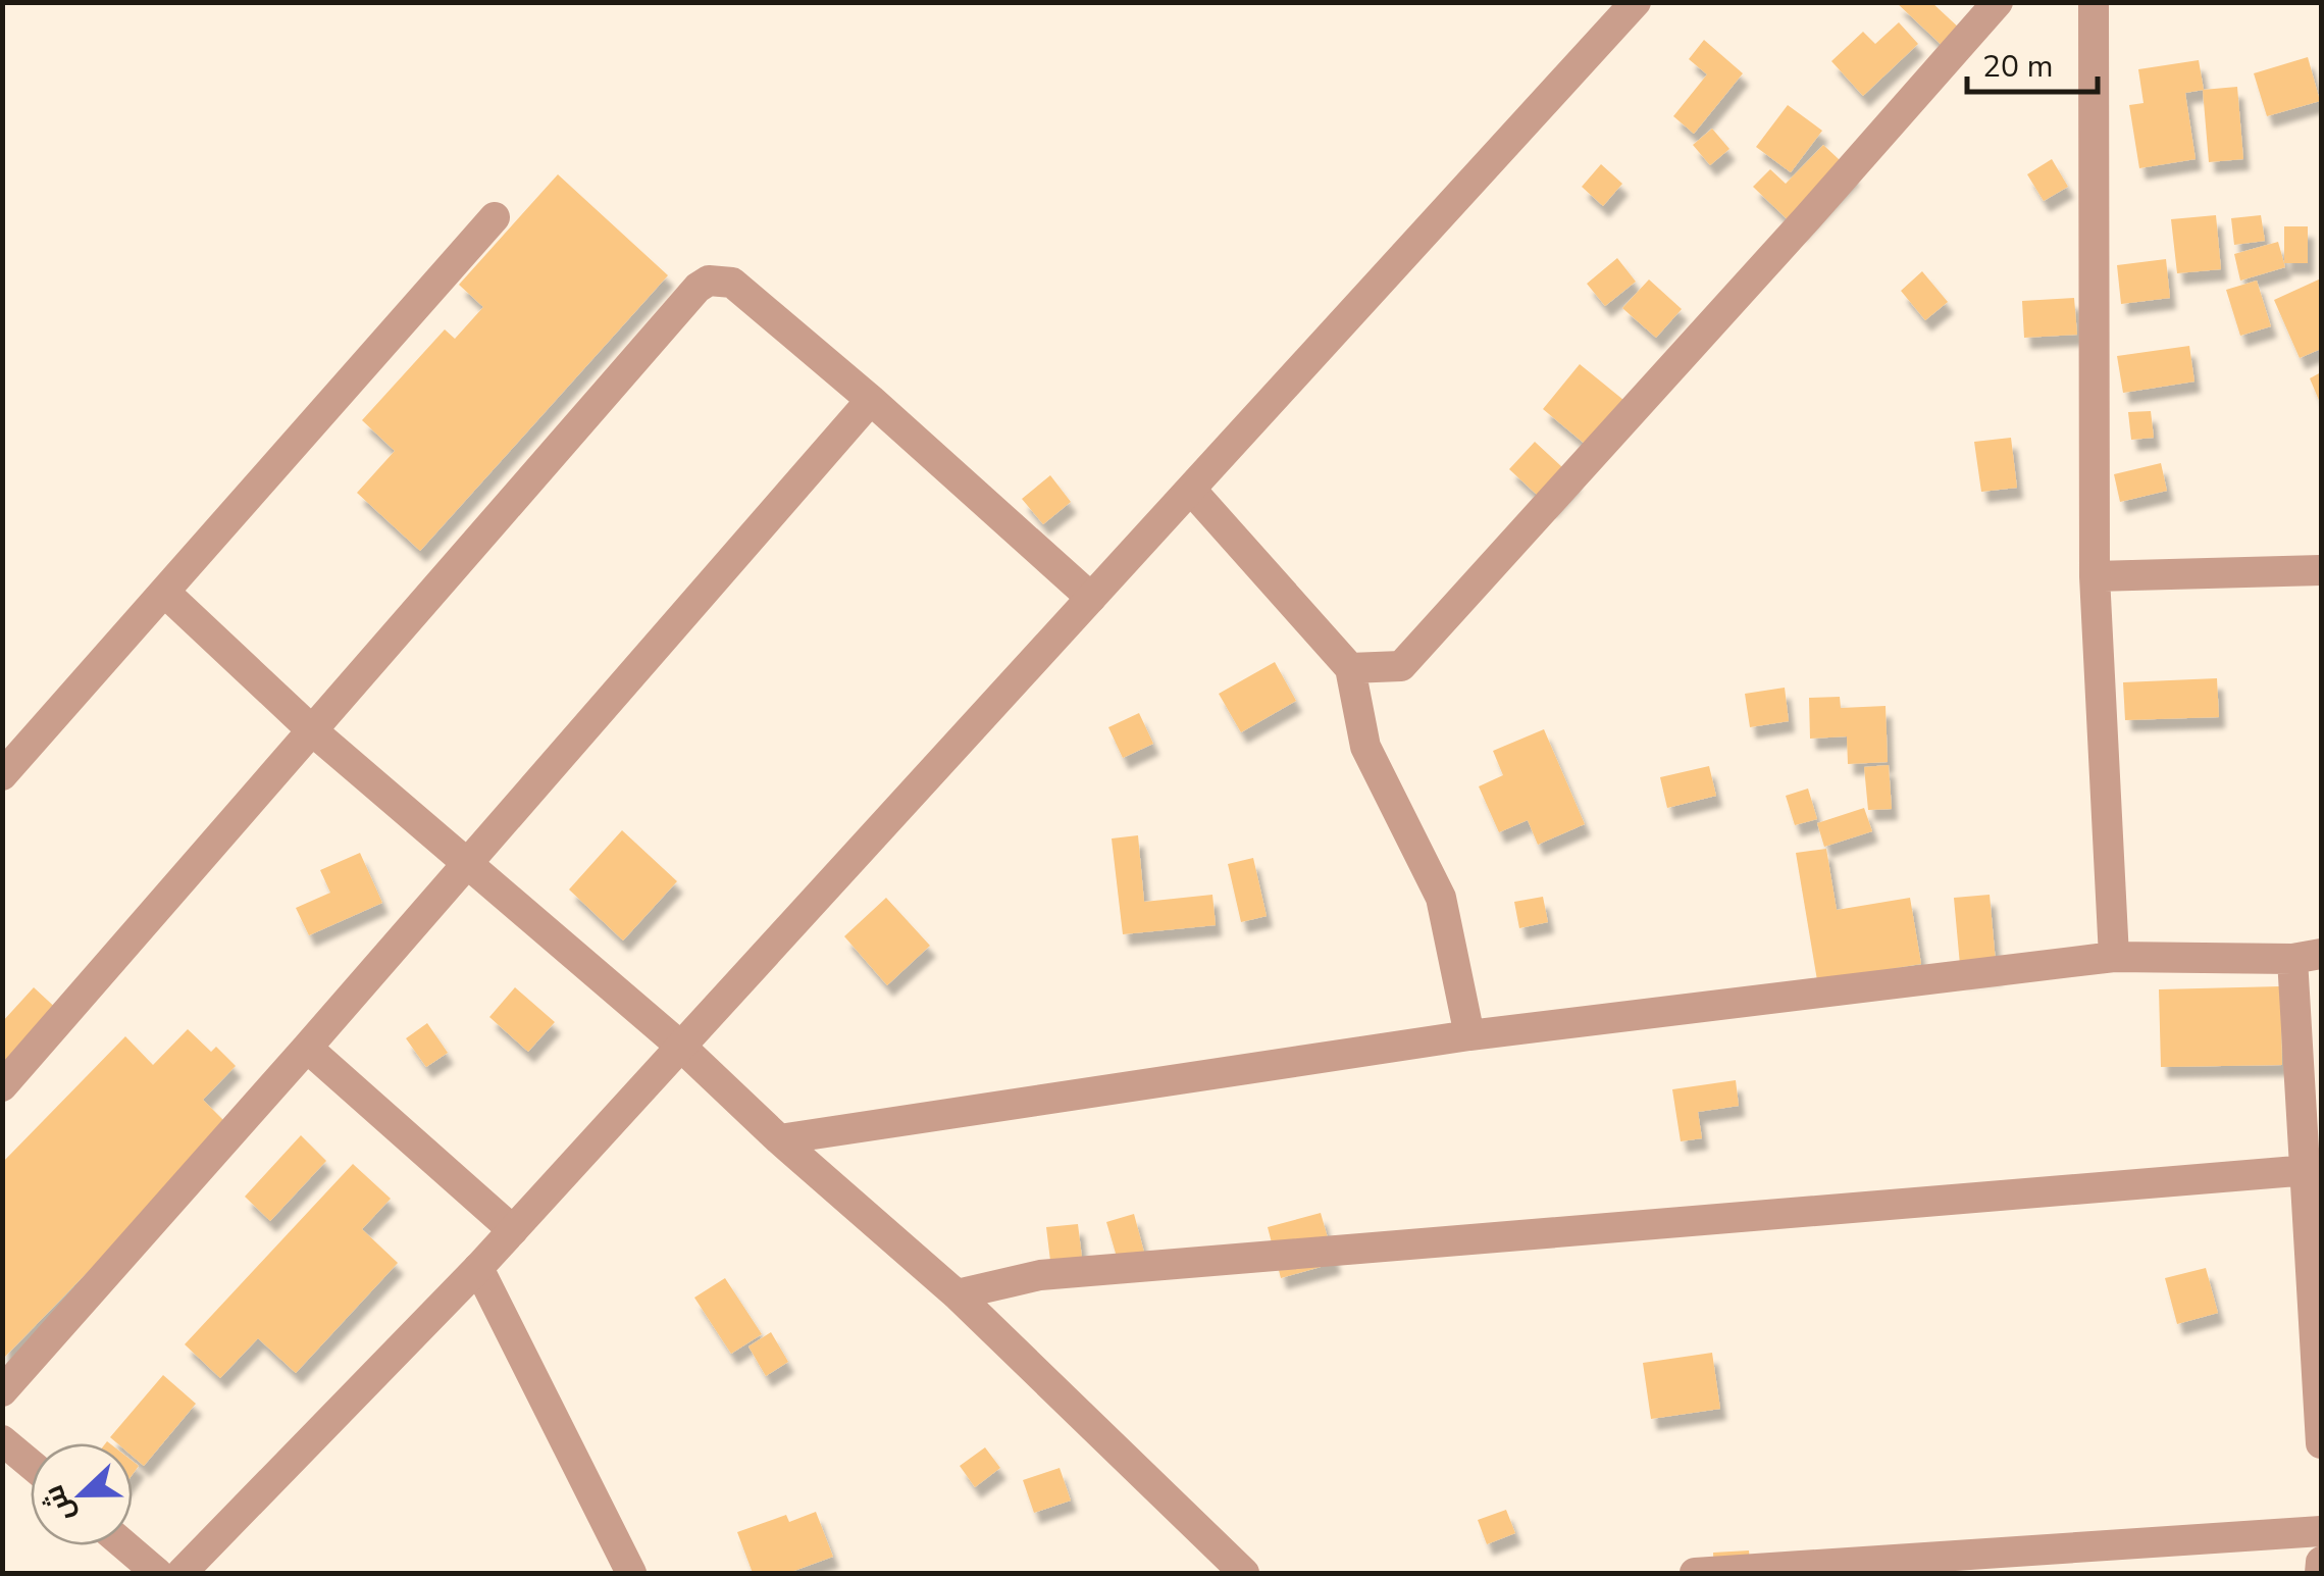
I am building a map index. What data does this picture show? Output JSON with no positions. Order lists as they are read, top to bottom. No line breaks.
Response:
{"scale_bar":"20 m","north":"left"}
